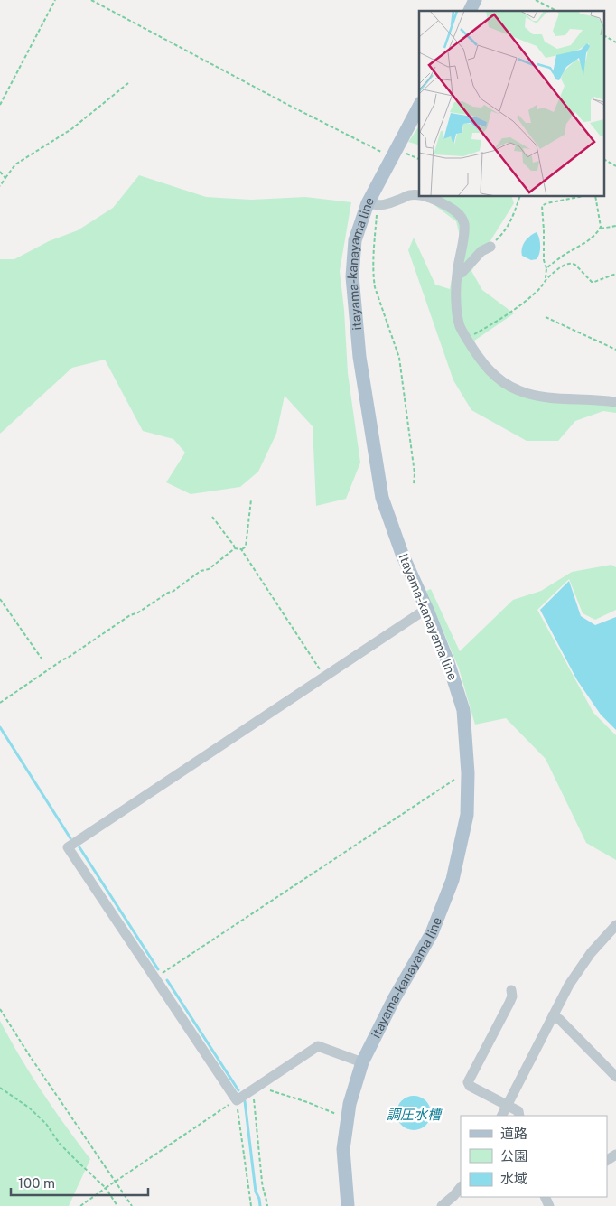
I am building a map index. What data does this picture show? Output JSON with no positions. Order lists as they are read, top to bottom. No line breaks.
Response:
{"streets":{"main road":["itayama-kanayama line"]},"water":["調圧水槽"],"legend":["道路","公園","水域"],"scale_bar":"100 m"}
